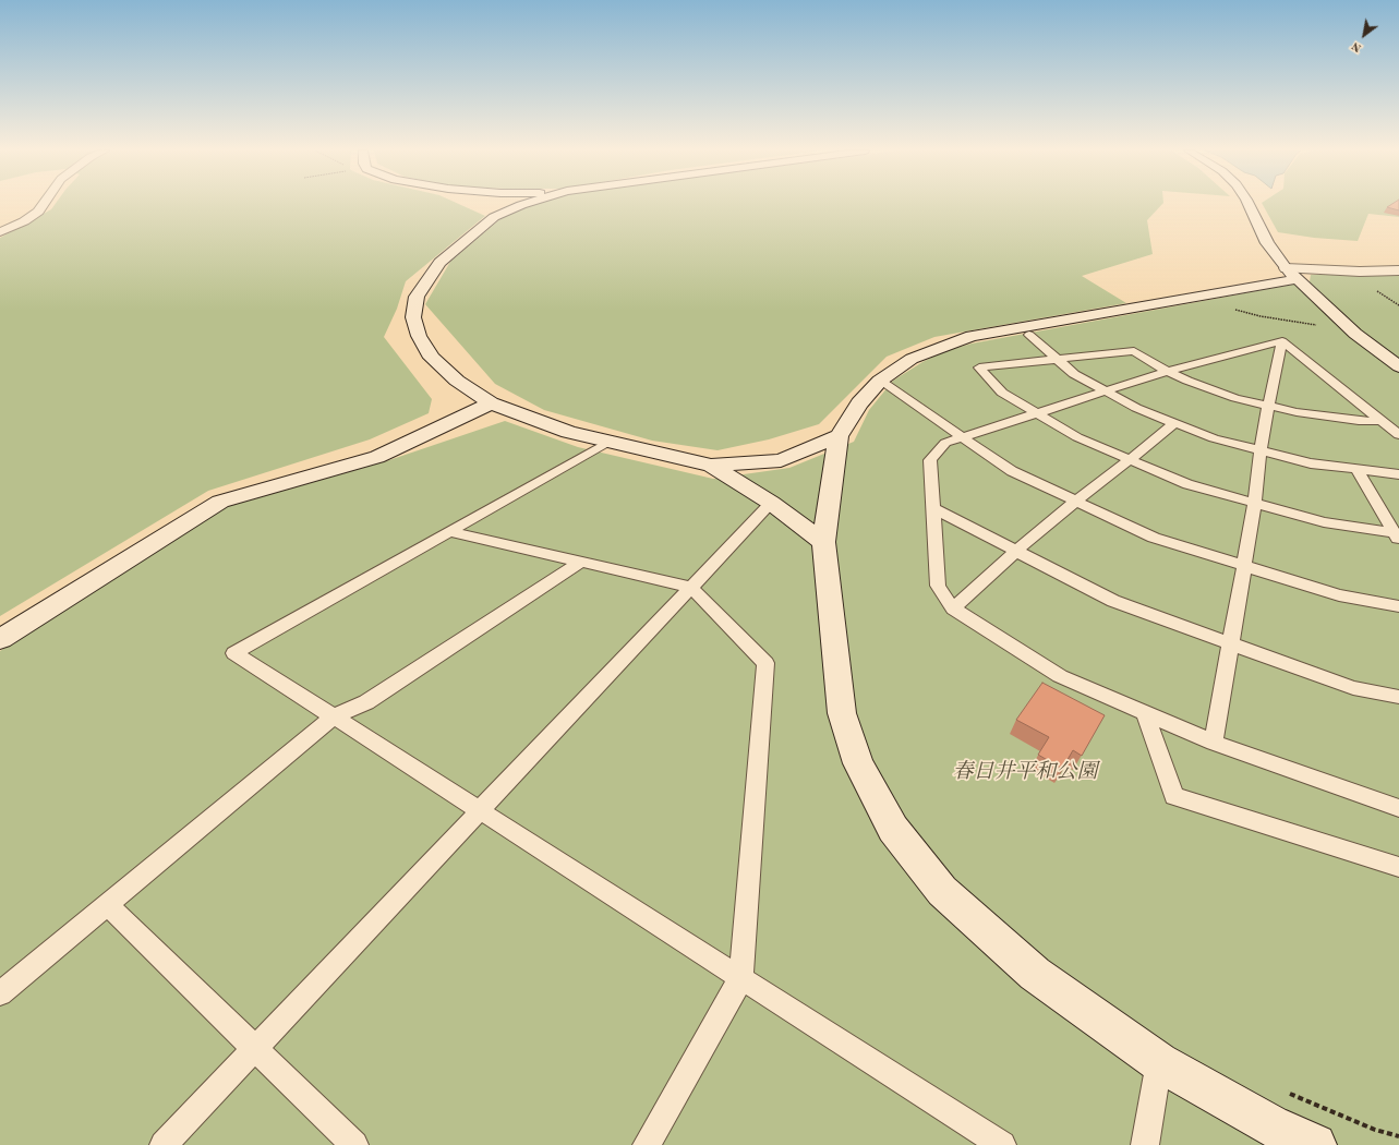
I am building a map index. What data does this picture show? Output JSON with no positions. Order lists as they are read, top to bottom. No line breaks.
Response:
{"parks":["春日井平和公園"],"north":"bottom left"}
